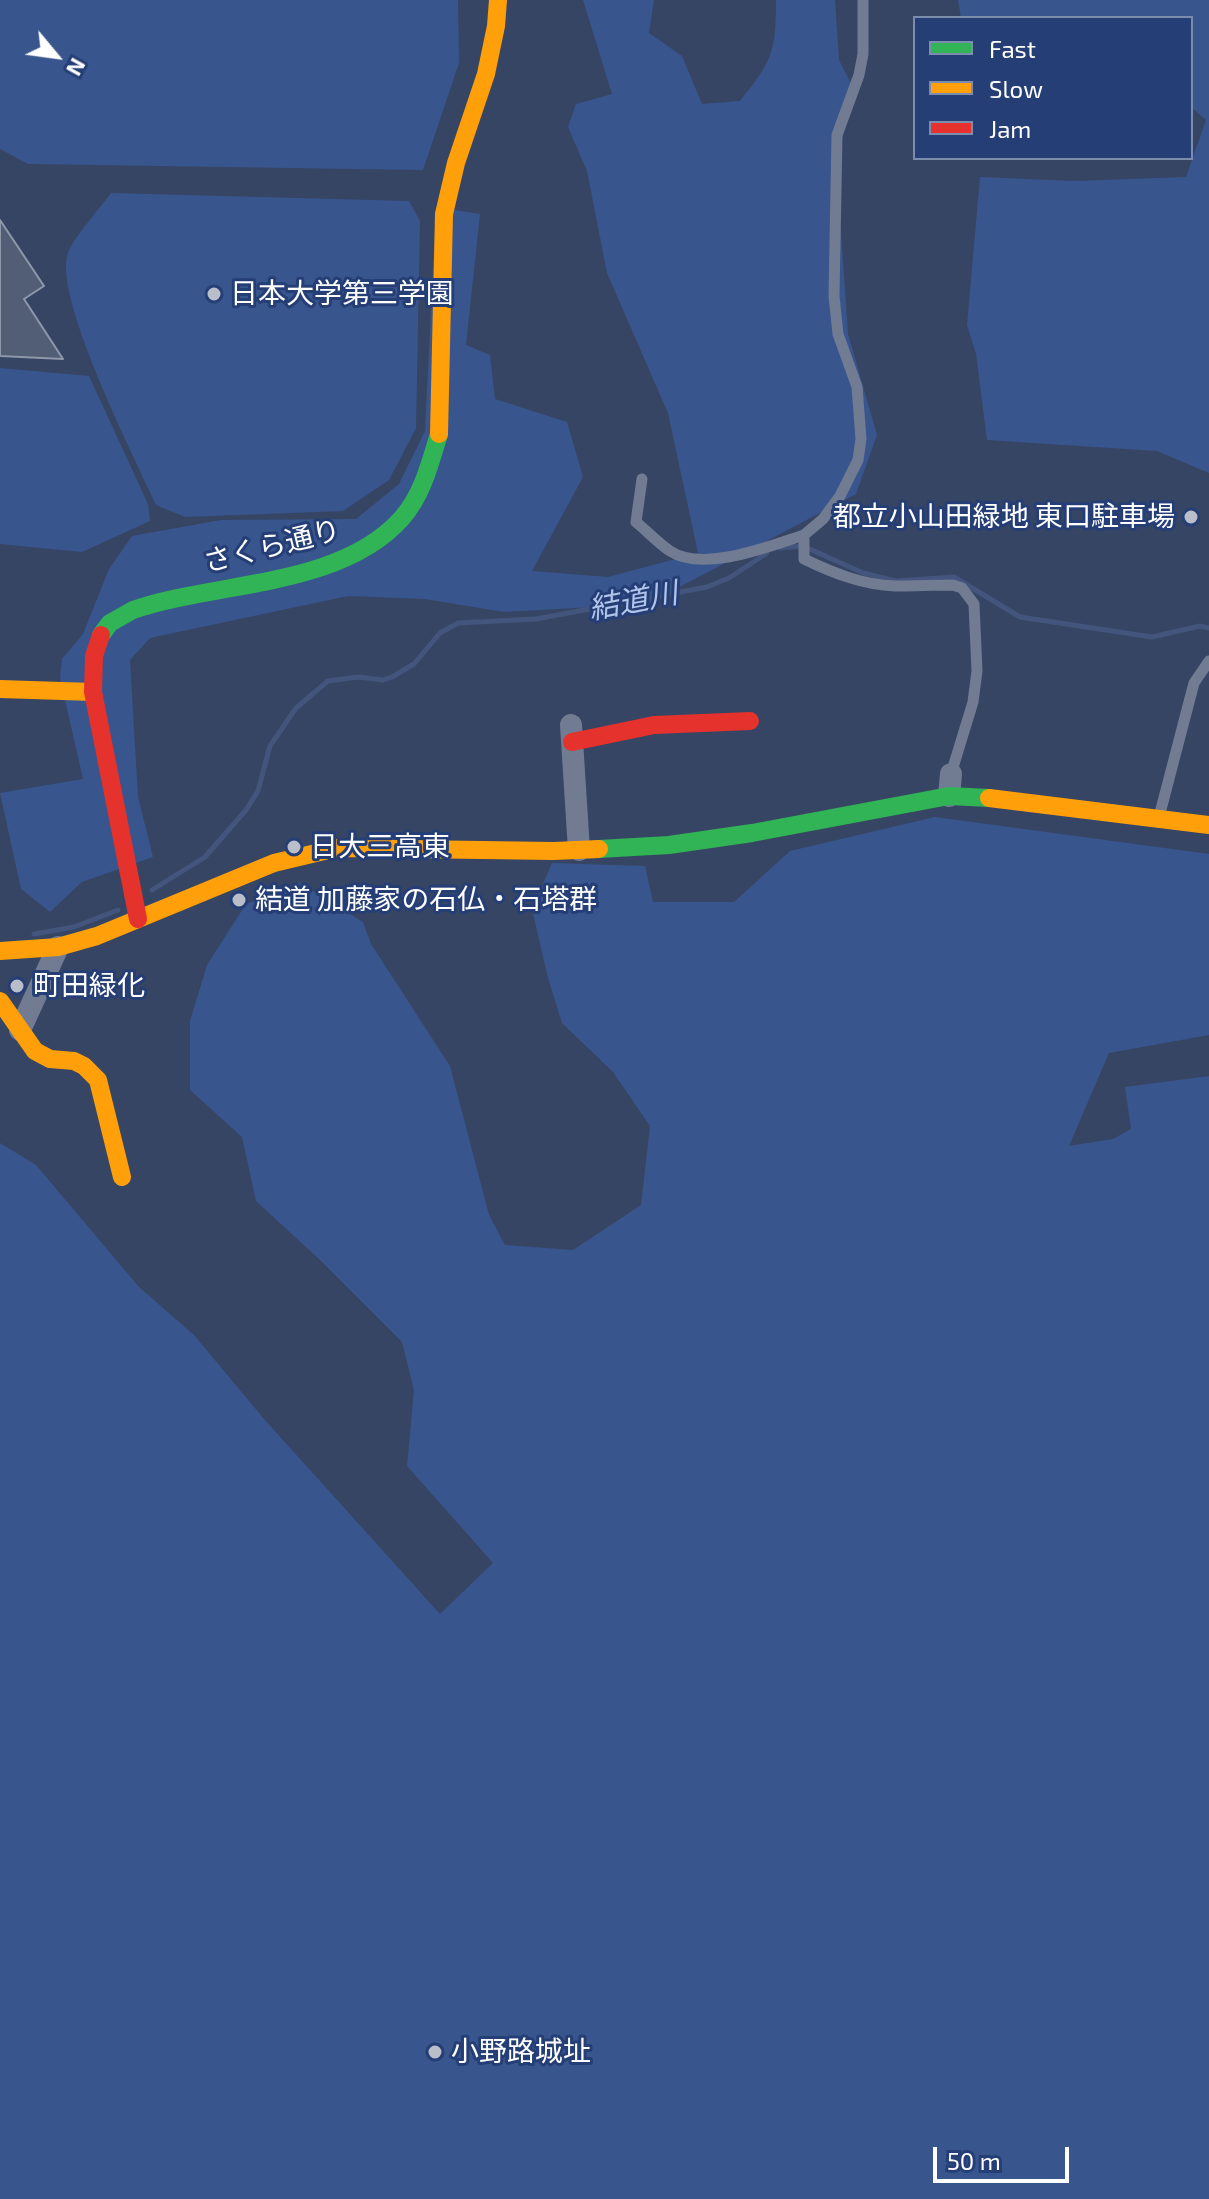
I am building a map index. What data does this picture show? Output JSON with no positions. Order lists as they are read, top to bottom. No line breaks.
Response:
{"streets":{"street":["さくら通り"]},"water":["結道川"],"places":["日本大学第三学園","都立小山田緑地 東口駐車場","日大三高東","結道 加藤家の石仏・石塔群","町田緑化","小野路城址"],"legend":["Fast","Slow","Jam"],"scale_bar":"50 m","north":"bottom right"}
